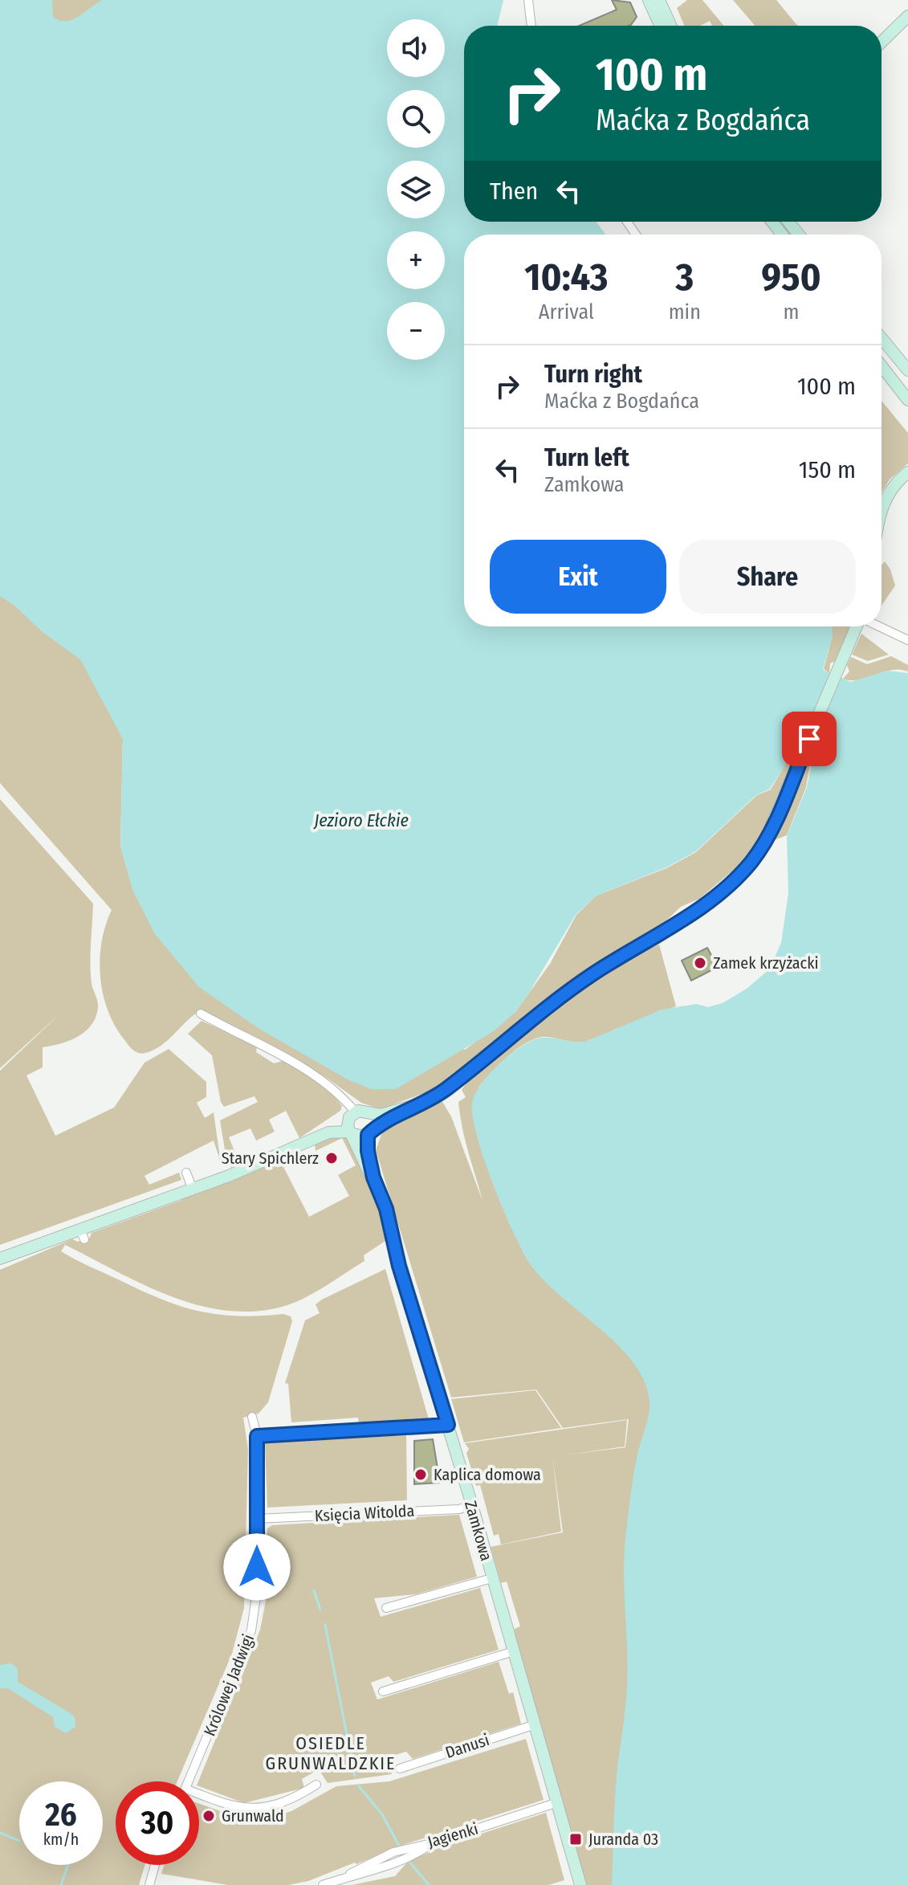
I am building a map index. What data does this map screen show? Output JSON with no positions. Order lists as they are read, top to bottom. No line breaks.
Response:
{"streets":{"street":["Księcia Witolda","Zamkowa","Królowej Jadwigi","Danusi","Jagienki"]},"crossings":[["Księcia Witolda","Zamkowa"],["Księcia Witolda","Królowej Jadwigi"],["Zamkowa","Danusi"],["Zamkowa","Jagienki"]],"districts":["OSIEDLE GRUNWALDZKIE"],"water":["Jezioro Ełckie"],"places":{"other":["Zamek krzyżacki","Stary Spichlerz","Kaplica domowa","Grunwald"],"transit":["Juranda 03"]},"page":{"map_buttons":["+","−"],"turn":["100 m","Maćka z Bogdańca"],"then":"Then","eta":["10:43","Arrival","3","min","950","m"],"list":[{"name":"Turn right","note":"Maćka z Bogdańca","value":"100 m"},{"name":"Turn left","note":"Zamkowa","value":"150 m"}],"buttons":["Exit","Share"],"speed":"26 km/h","limit":"30"}}
